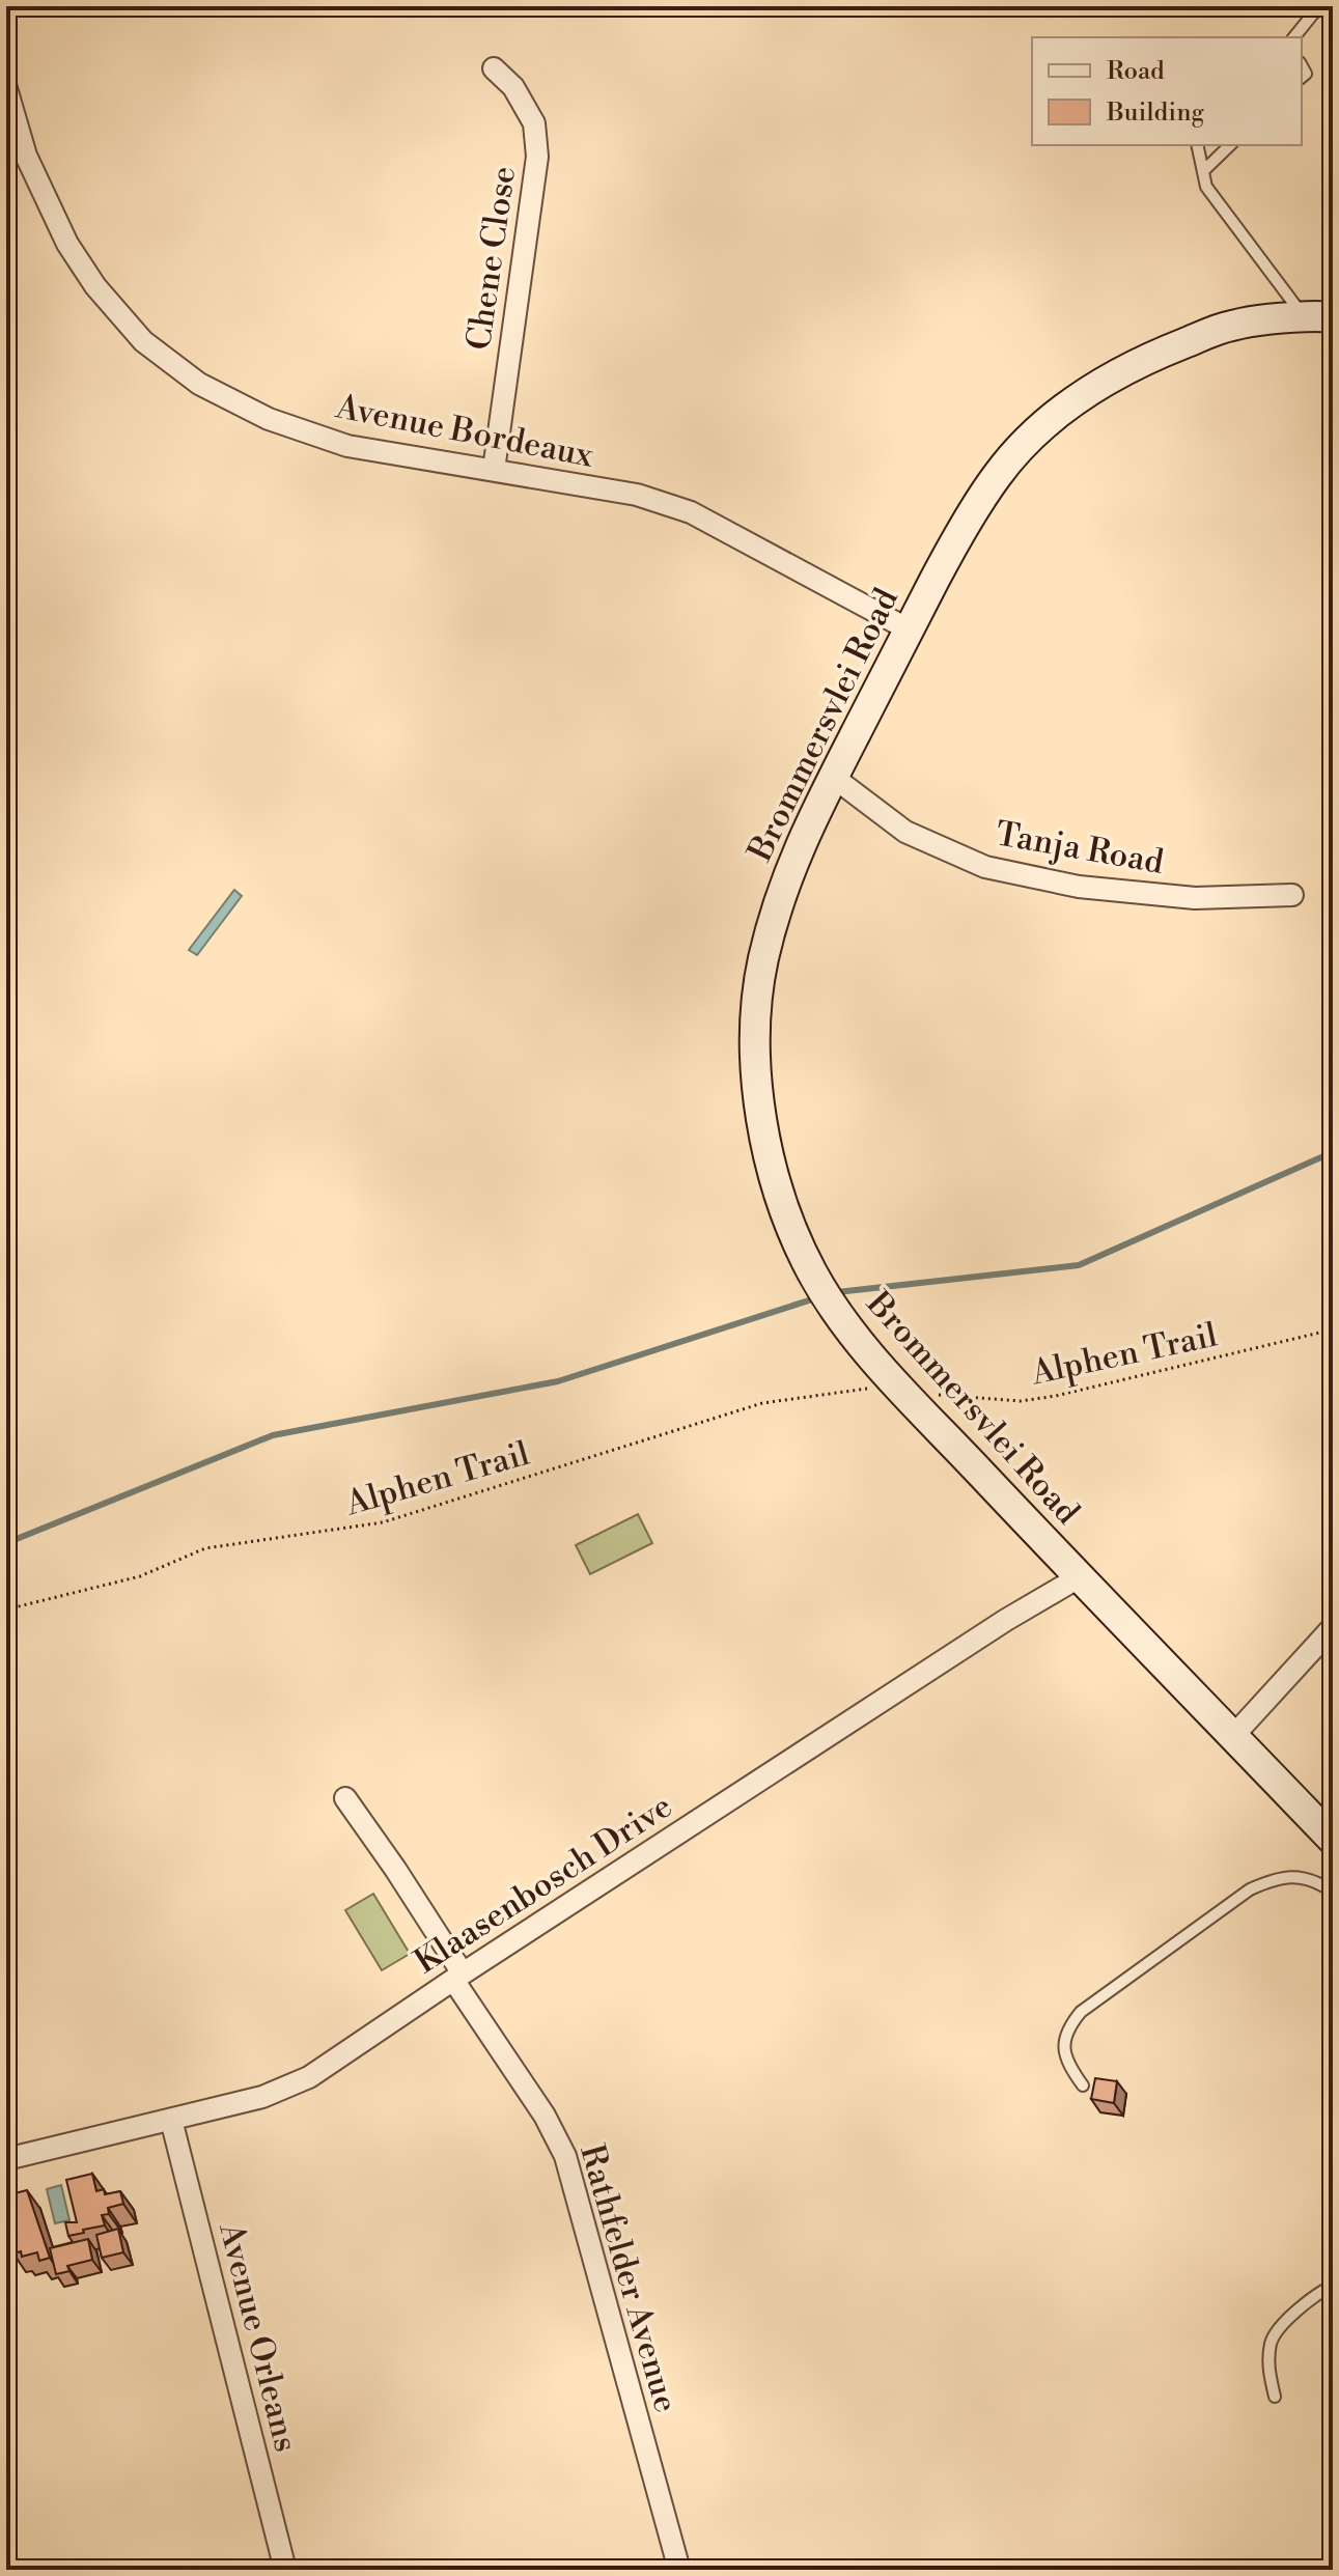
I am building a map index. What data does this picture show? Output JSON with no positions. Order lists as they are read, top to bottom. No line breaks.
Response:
{"streets":{"street":["Chene Close","Avenue Bordeaux","Brommersvlei Road","Tanja Road","Klaasenbosch Drive","Rathfelder Avenue","Avenue Orleans"],"path":["Alphen Trail"]},"crossings":[["Chene Close","Avenue Bordeaux"],["Avenue Bordeaux","Brommersvlei Road"],["Brommersvlei Road","Tanja Road"],["Brommersvlei Road","Klaasenbosch Drive"],["Klaasenbosch Drive","Rathfelder Avenue"],["Klaasenbosch Drive","Avenue Orleans"]],"legend":["Road","Building"]}
